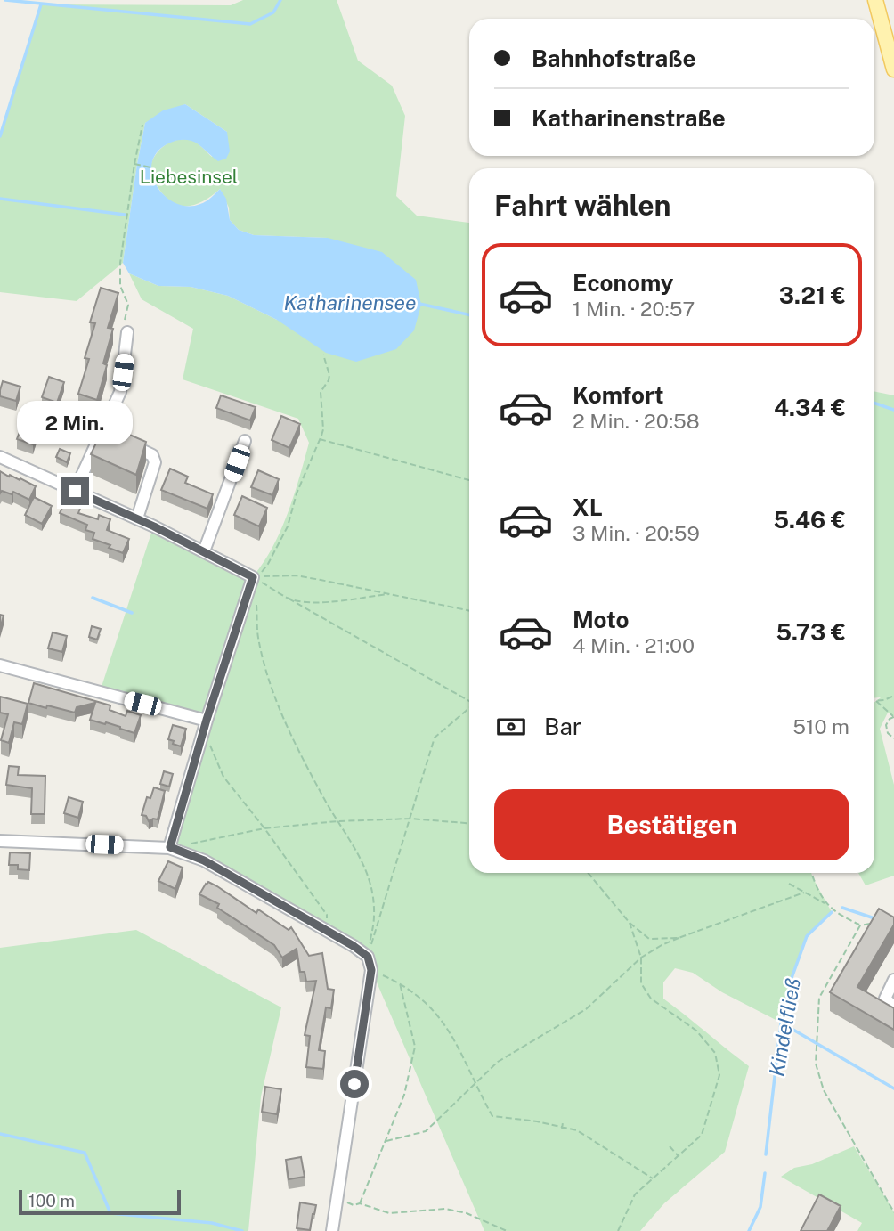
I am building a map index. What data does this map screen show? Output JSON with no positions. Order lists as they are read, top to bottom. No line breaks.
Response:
{"water":["Katharinensee","Kindelfließ"],"parks":["Liebesinsel"],"scale_bar":"100 m","page":{"banner":["Bahnhofstraße","Katharinenstraße"],"heading":"Fahrt wählen","list":[{"name":"Economy","note":"1 Min. · 20:57","value":"3.21 €"},{"name":"Komfort","note":"2 Min. · 20:58","value":"4.34 €"},{"name":"XL","note":"3 Min. · 20:59","value":"5.46 €"},{"name":"Moto","note":"4 Min. · 21:00","value":"5.73 €"}],"bubble":"2 Min.","pay":["Bar","510 m"],"buttons":"Bestätigen","scale":"100 m"}}
